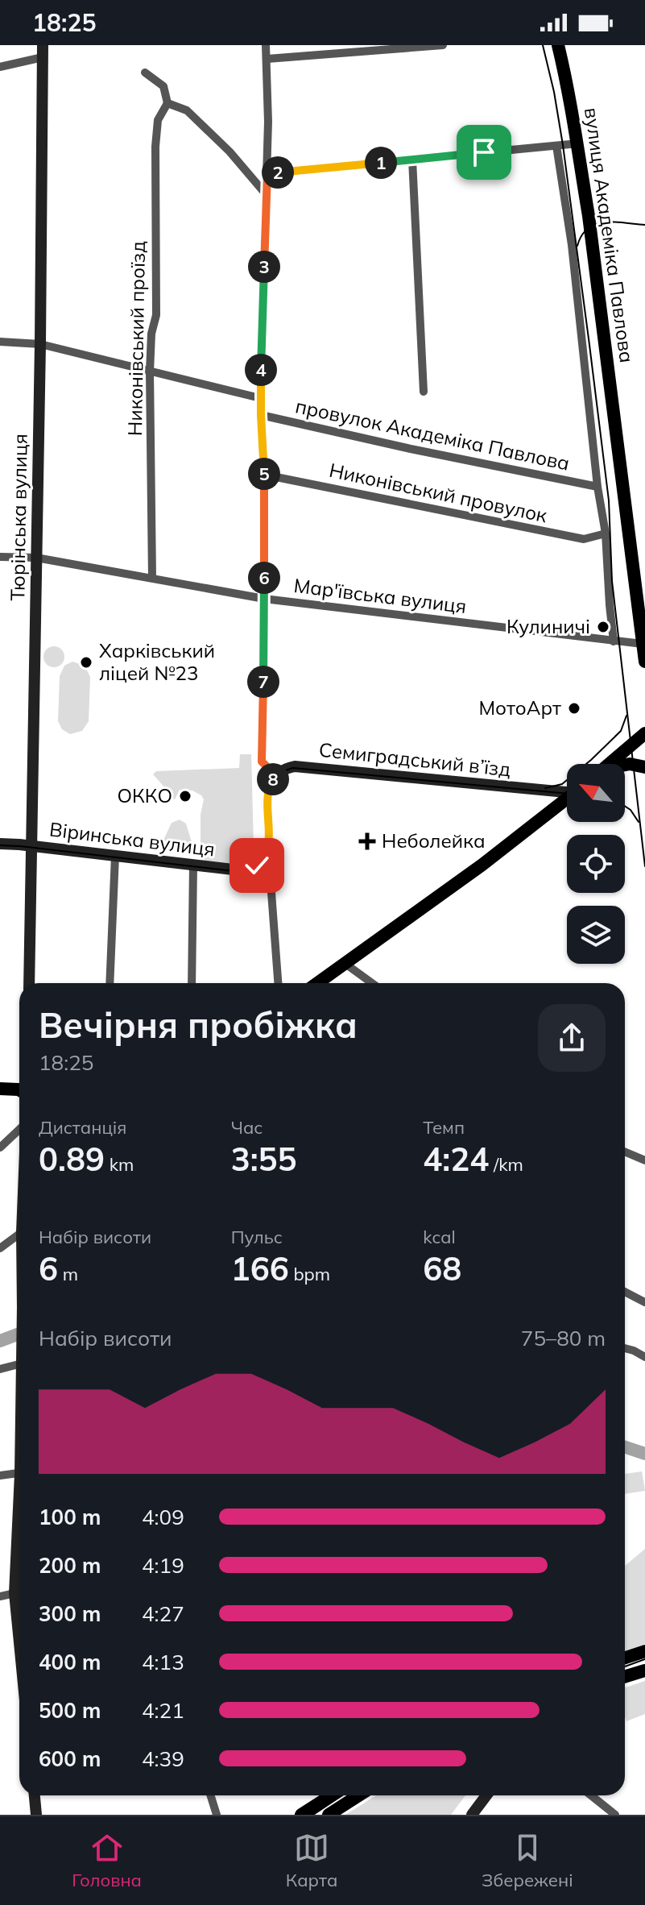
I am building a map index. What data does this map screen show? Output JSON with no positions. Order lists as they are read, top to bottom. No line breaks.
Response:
{"streets":{"main road":["вулиця Академіка Павлова","Тюрінська вулиця","Семиградський в’їзд","Віринська вулиця"],"street":["Никонівський проїзд","провулок Академіка Павлова","Никонівський провулок","Мар'ївська вулиця"]},"crossings":[["вулиця Академіка Павлова","провулок Академіка Павлова"],["вулиця Академіка Павлова","Никонівський провулок"],["вулиця Академіка Павлова","Мар'ївська вулиця"],["Никонівський проїзд","Мар'ївська вулиця"],["Тюрінська вулиця","Мар'ївська вулиця"],["Тюрінська вулиця","Віринська вулиця"]],"places":{"other":["Кулиничі","Харківський ліцей №23","МотоАрт","ОККО"],"health":["Неболейка"]},"north":"top left","page":{"status":"18:25","pins":["1","2","3","4","5","6","7","8"],"heading":["Вечірня пробіжка","18:25"],"stats":[["Дистанція","0.89 km"],["Час","3:55"],["Темп","4:24 /km"],["Набір висоти","6 m"],["Пульс","166 bpm"],["kcal","68"]],"chart":["Набір висоти","75–80 m"],"list":[{"name":"100 m","note":"4:09"},{"name":"200 m","note":"4:19"},{"name":"300 m","note":"4:27"},{"name":"400 m","note":"4:13"},{"name":"500 m","note":"4:21"},{"name":"600 m","note":"4:39"}],"tabs":["Головна","Карта","Збережені"]}}
